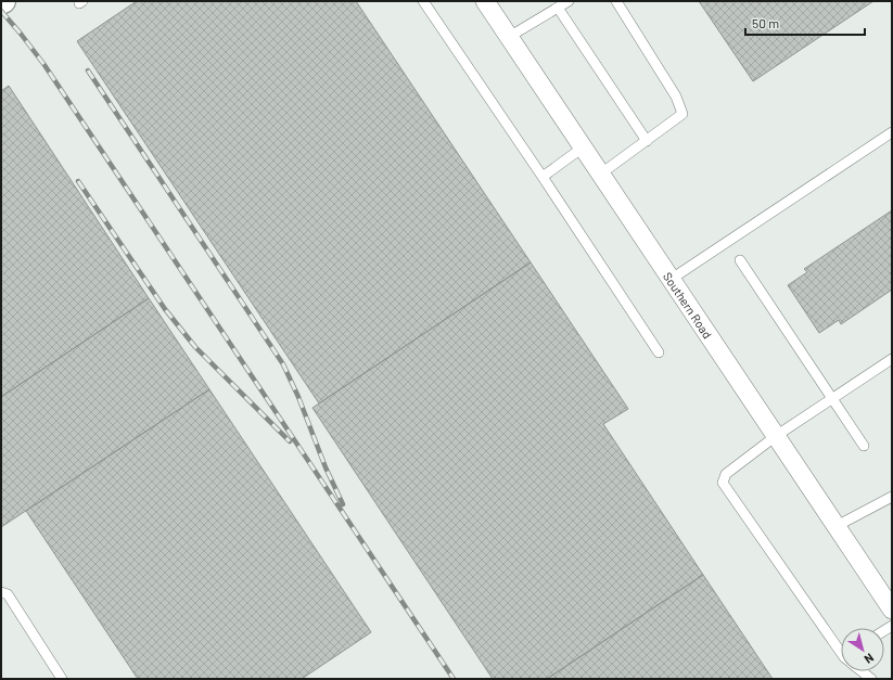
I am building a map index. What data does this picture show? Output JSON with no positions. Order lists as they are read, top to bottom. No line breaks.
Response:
{"streets":{"street":["Southern Road"]},"scale_bar":"50 m","north":"bottom right"}
